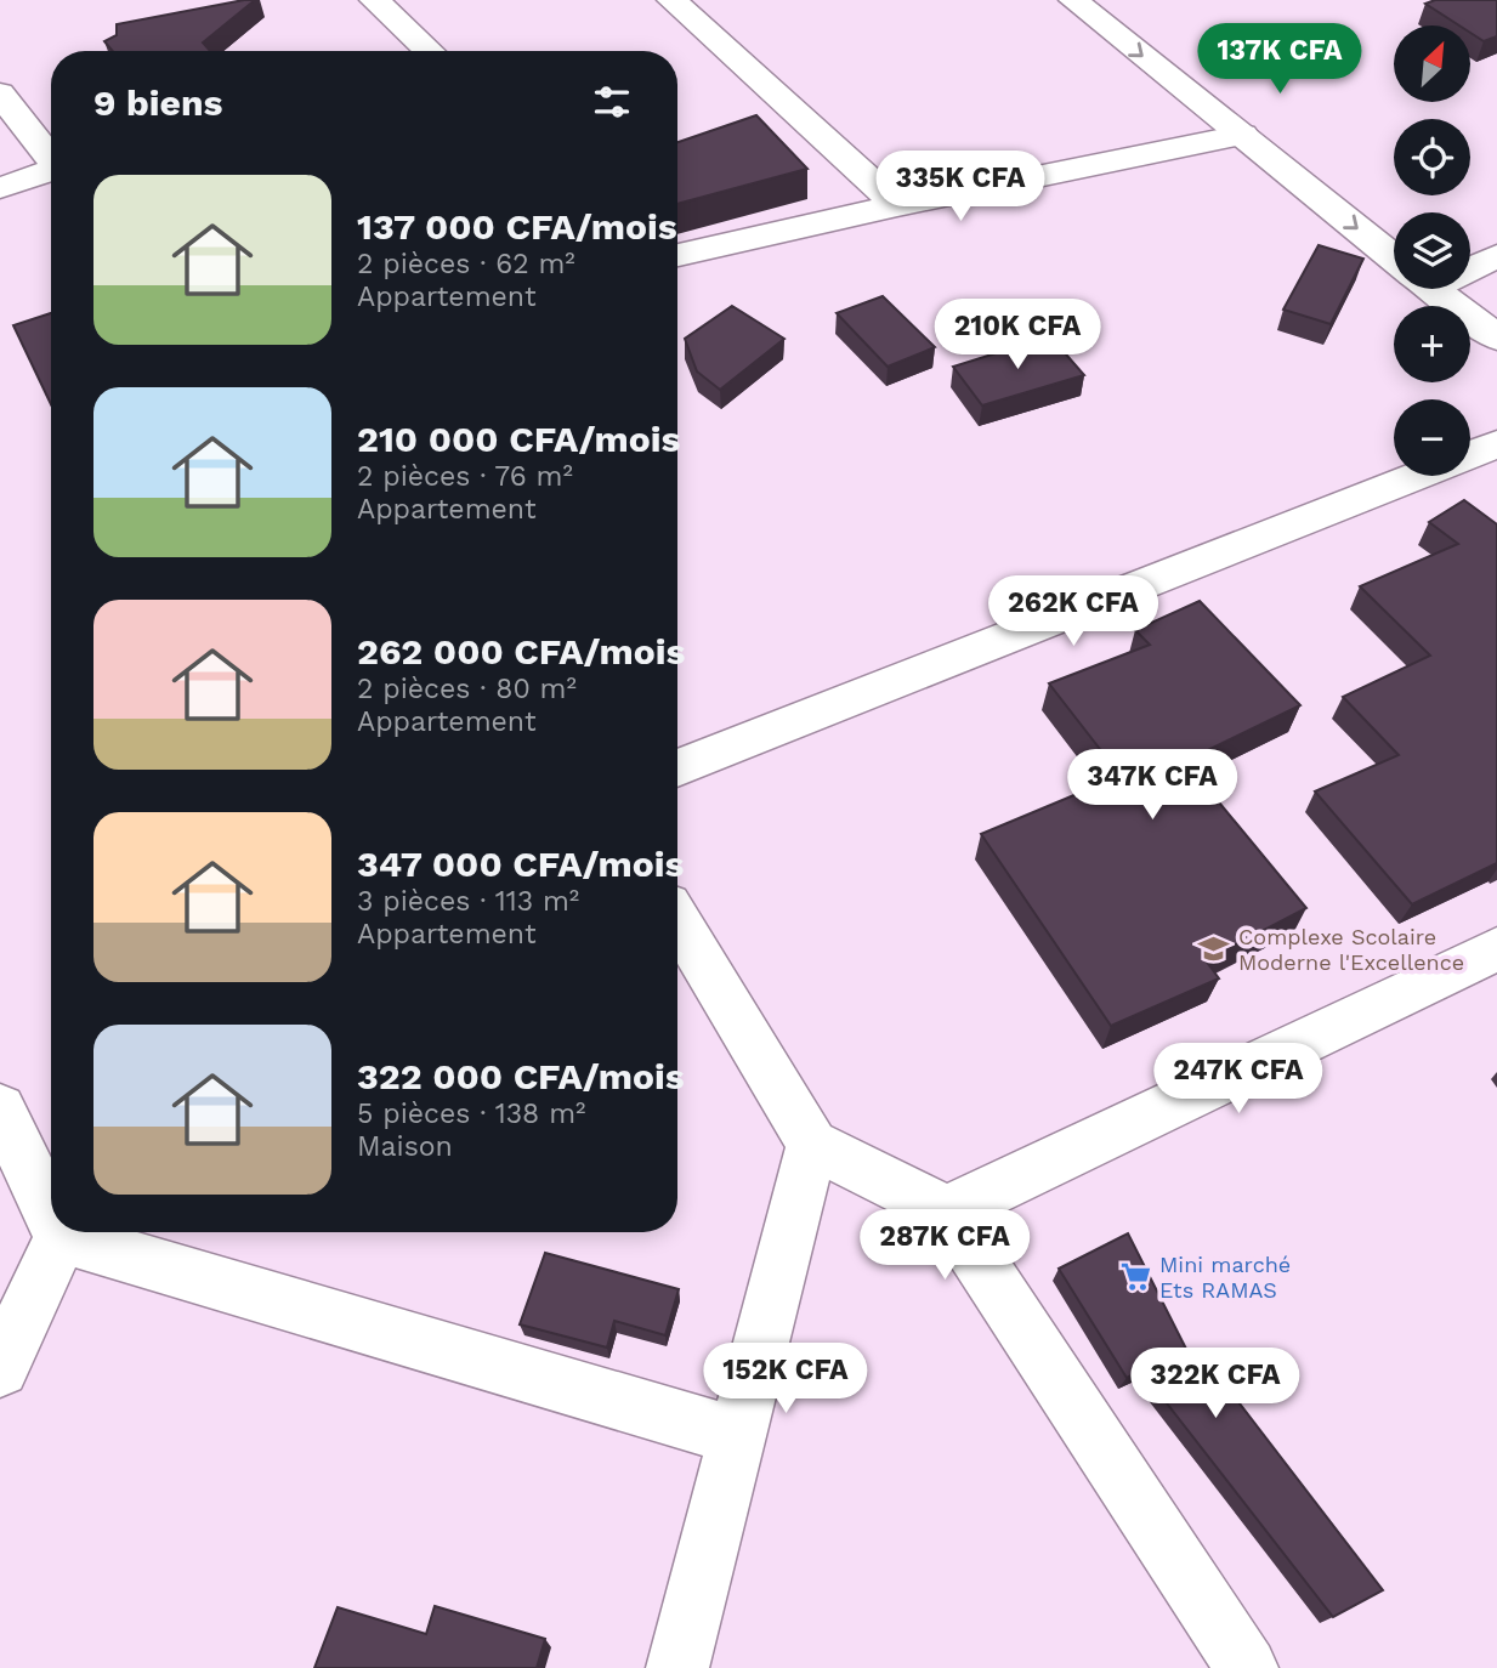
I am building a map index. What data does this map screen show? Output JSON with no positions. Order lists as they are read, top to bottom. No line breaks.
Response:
{"places":{"school or university":["Complexe Scolaire Moderne l'Excellence"],"supermarket":["Mini marché Ets RAMAS"]},"north":"top right","page":{"price":["137K CFA","335K CFA","210K CFA","262K CFA","347K CFA","247K CFA","287K CFA","152K CFA","322K CFA"],"map_buttons":["+","−"],"heading":"9 biens","list":[{"name":"137 000 CFA/mois","note":"2 pièces · 62 m² · Appartement"},{"name":"210 000 CFA/mois","note":"2 pièces · 76 m² · Appartement"},{"name":"262 000 CFA/mois","note":"2 pièces · 80 m² · Appartement"},{"name":"347 000 CFA/mois","note":"3 pièces · 113 m² · Appartement"},{"name":"322 000 CFA/mois","note":"5 pièces · 138 m² · Maison"}]}}
